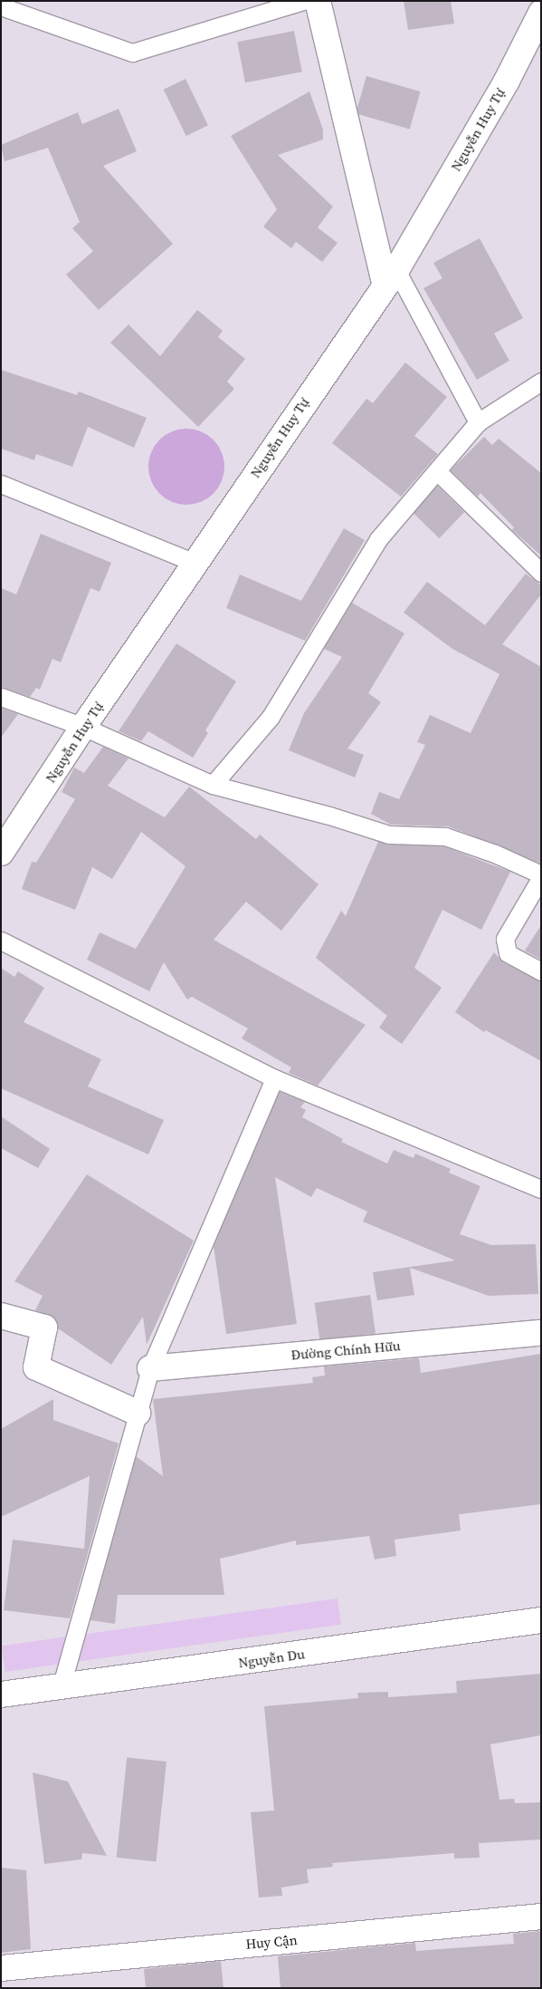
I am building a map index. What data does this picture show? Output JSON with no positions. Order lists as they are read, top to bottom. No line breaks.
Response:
{"streets":{"street":["Nguyễn Huy Tự","Đường Chính Hữu","Nguyễn Du","Huy Cận"]}}
